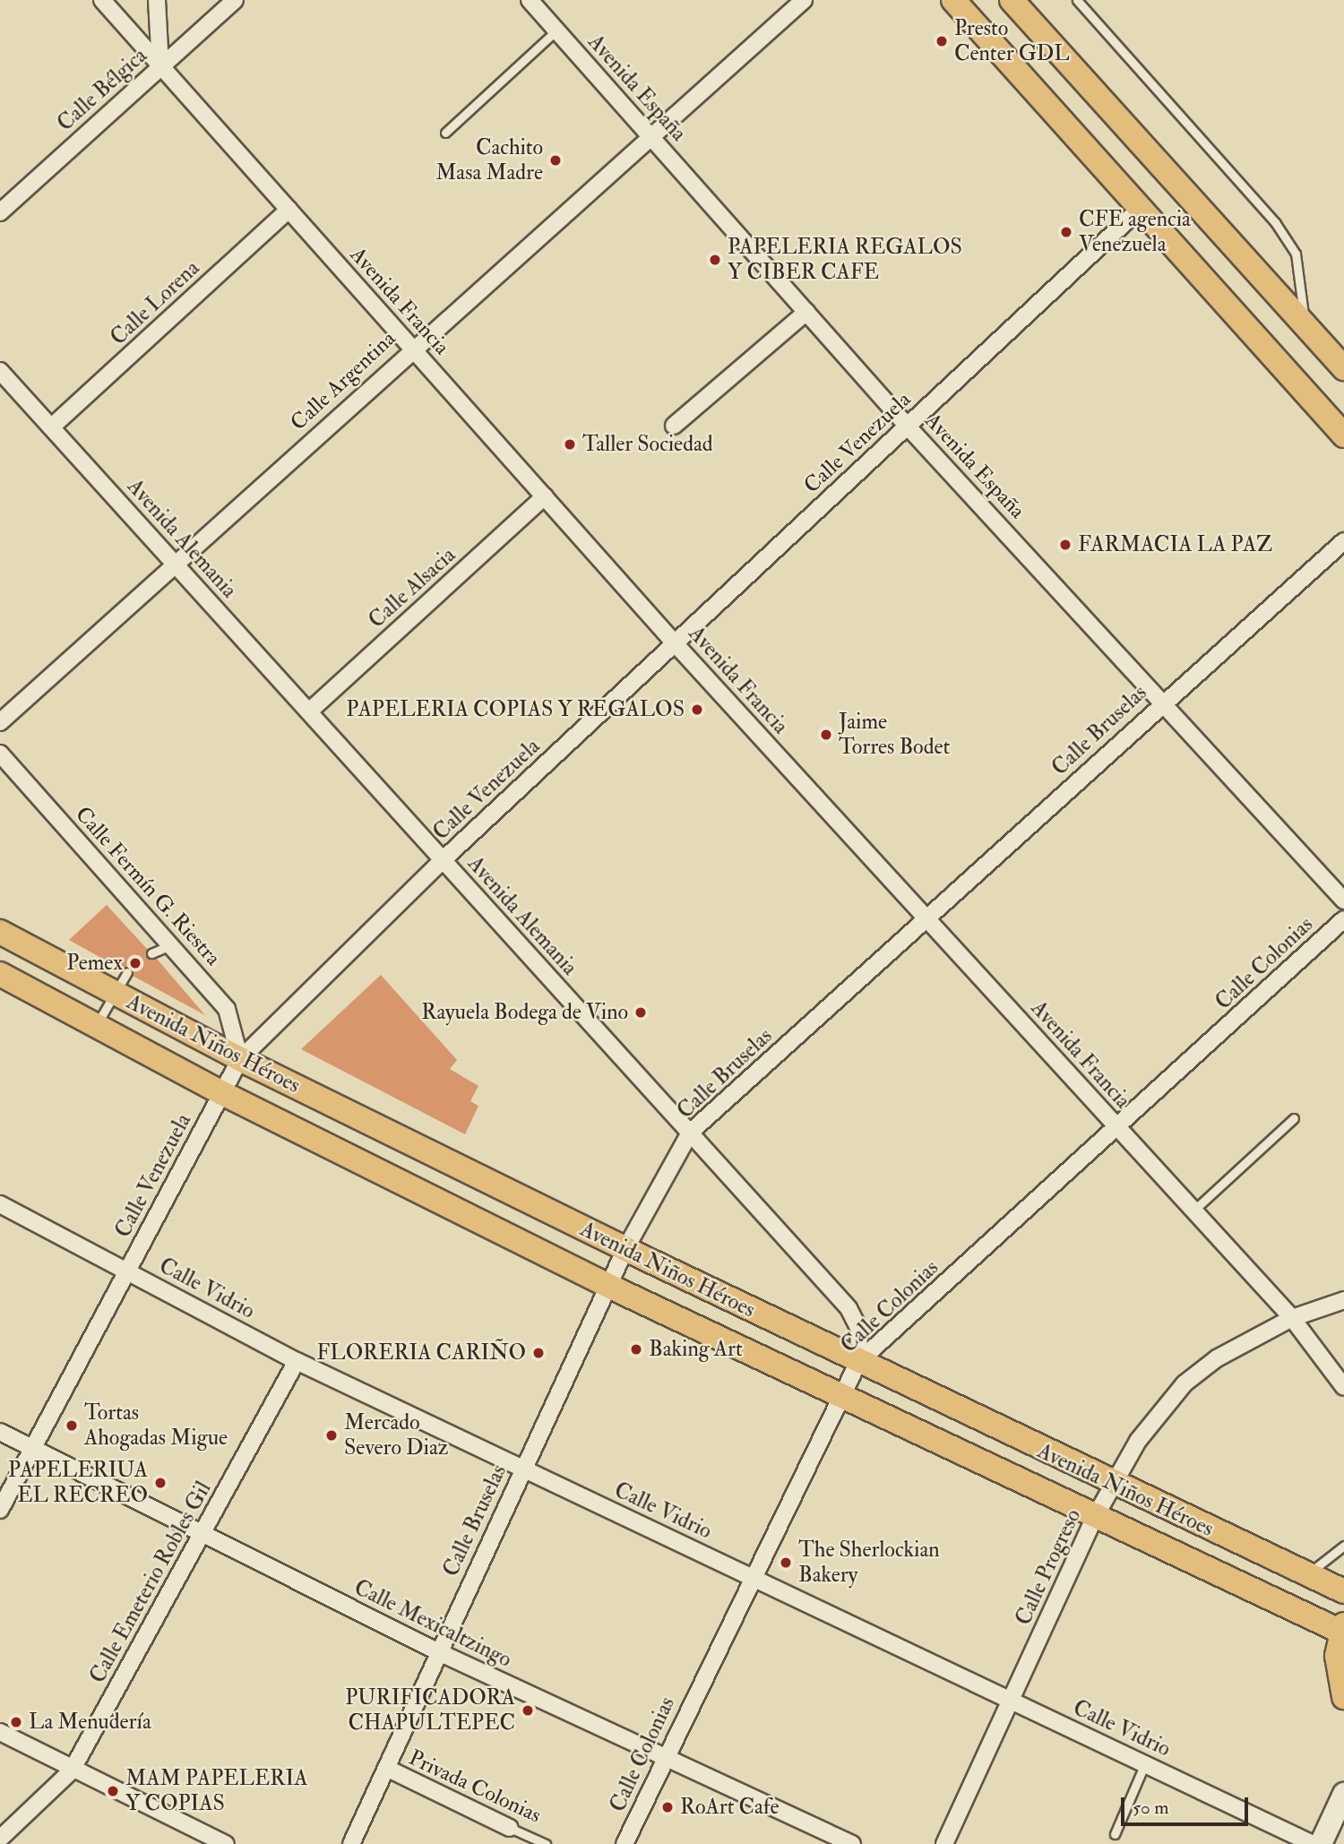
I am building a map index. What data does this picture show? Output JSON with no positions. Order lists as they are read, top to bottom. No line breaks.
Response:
{"streets":{"main road":["Avenida Niños Héroes"],"street":["Avenida España","Calle Bélgica","Avenida Francia","Calle Lorena","Calle Argentina","Calle Venezuela","Avenida Alemania","Calle Alsacia","Calle Bruselas","Calle Fermín G. Riestra","Calle Colonias","Calle Vidrio","Calle Progreso","Calle Emeterio Robles Gil","Calle Mexicaltzingo","Privada Colonias"]},"crossings":[["Avenida España","Calle Argentina"],["Avenida España","Calle Venezuela"],["Avenida España","Calle Bruselas"],["Calle Bélgica","Avenida Francia"],["Avenida Francia","Calle Lorena"],["Avenida Francia","Calle Argentina"],["Avenida Francia","Calle Venezuela"],["Avenida Francia","Calle Alsacia"],["Avenida Francia","Calle Bruselas"],["Avenida Francia","Calle Colonias"],["Avenida Francia","Calle Progreso"],["Calle Lorena","Avenida Alemania"],["Calle Argentina","Avenida Alemania"],["Calle Venezuela","Avenida Alemania"],["Calle Venezuela","Calle Fermín G. Riestra"],["Calle Venezuela","Avenida Niños Héroes"],["Calle Venezuela","Calle Vidrio"],["Calle Venezuela","Calle Mexicaltzingo"],["Avenida Alemania","Calle Alsacia"],["Avenida Alemania","Calle Bruselas"],["Avenida Alemania","Calle Colonias"],["Avenida Alemania","Avenida Niños Héroes"],["Calle Bruselas","Avenida Niños Héroes"],["Calle Bruselas","Calle Vidrio"],["Calle Bruselas","Calle Mexicaltzingo"],["Calle Bruselas","Privada Colonias"],["Calle Fermín G. Riestra","Avenida Niños Héroes"],["Calle Colonias","Avenida Niños Héroes"],["Calle Colonias","Calle Vidrio"],["Calle Colonias","Calle Mexicaltzingo"],["Avenida Niños Héroes","Calle Progreso"],["Calle Vidrio","Calle Progreso"],["Calle Vidrio","Calle Emeterio Robles Gil"],["Calle Emeterio Robles Gil","Calle Mexicaltzingo"]],"places":["Presto Center GDL","Cachito Masa Madre","CFE agencia Venezuela","PAPELERIA REGALOS Y CIBER CAFE","Taller Sociedad","FARMACIA LA PAZ","PAPELERIA COPIAS Y REGALOS","Jaime Torres Bodet","Pemex","Rayuela Bodega de Vino","Baking Art","FLORERIA CARIÑO","Tortas Ahogadas Migue","Mercado Severo Diaz","PAPELERIUA EL RECREO","The Sherlockian Bakery","PURIFICADORA CHAPULTEPEC","La Menudería","MAM PAPELERIA Y COPIAS","RoArt Cafe"],"scale_bar":"50 m"}
